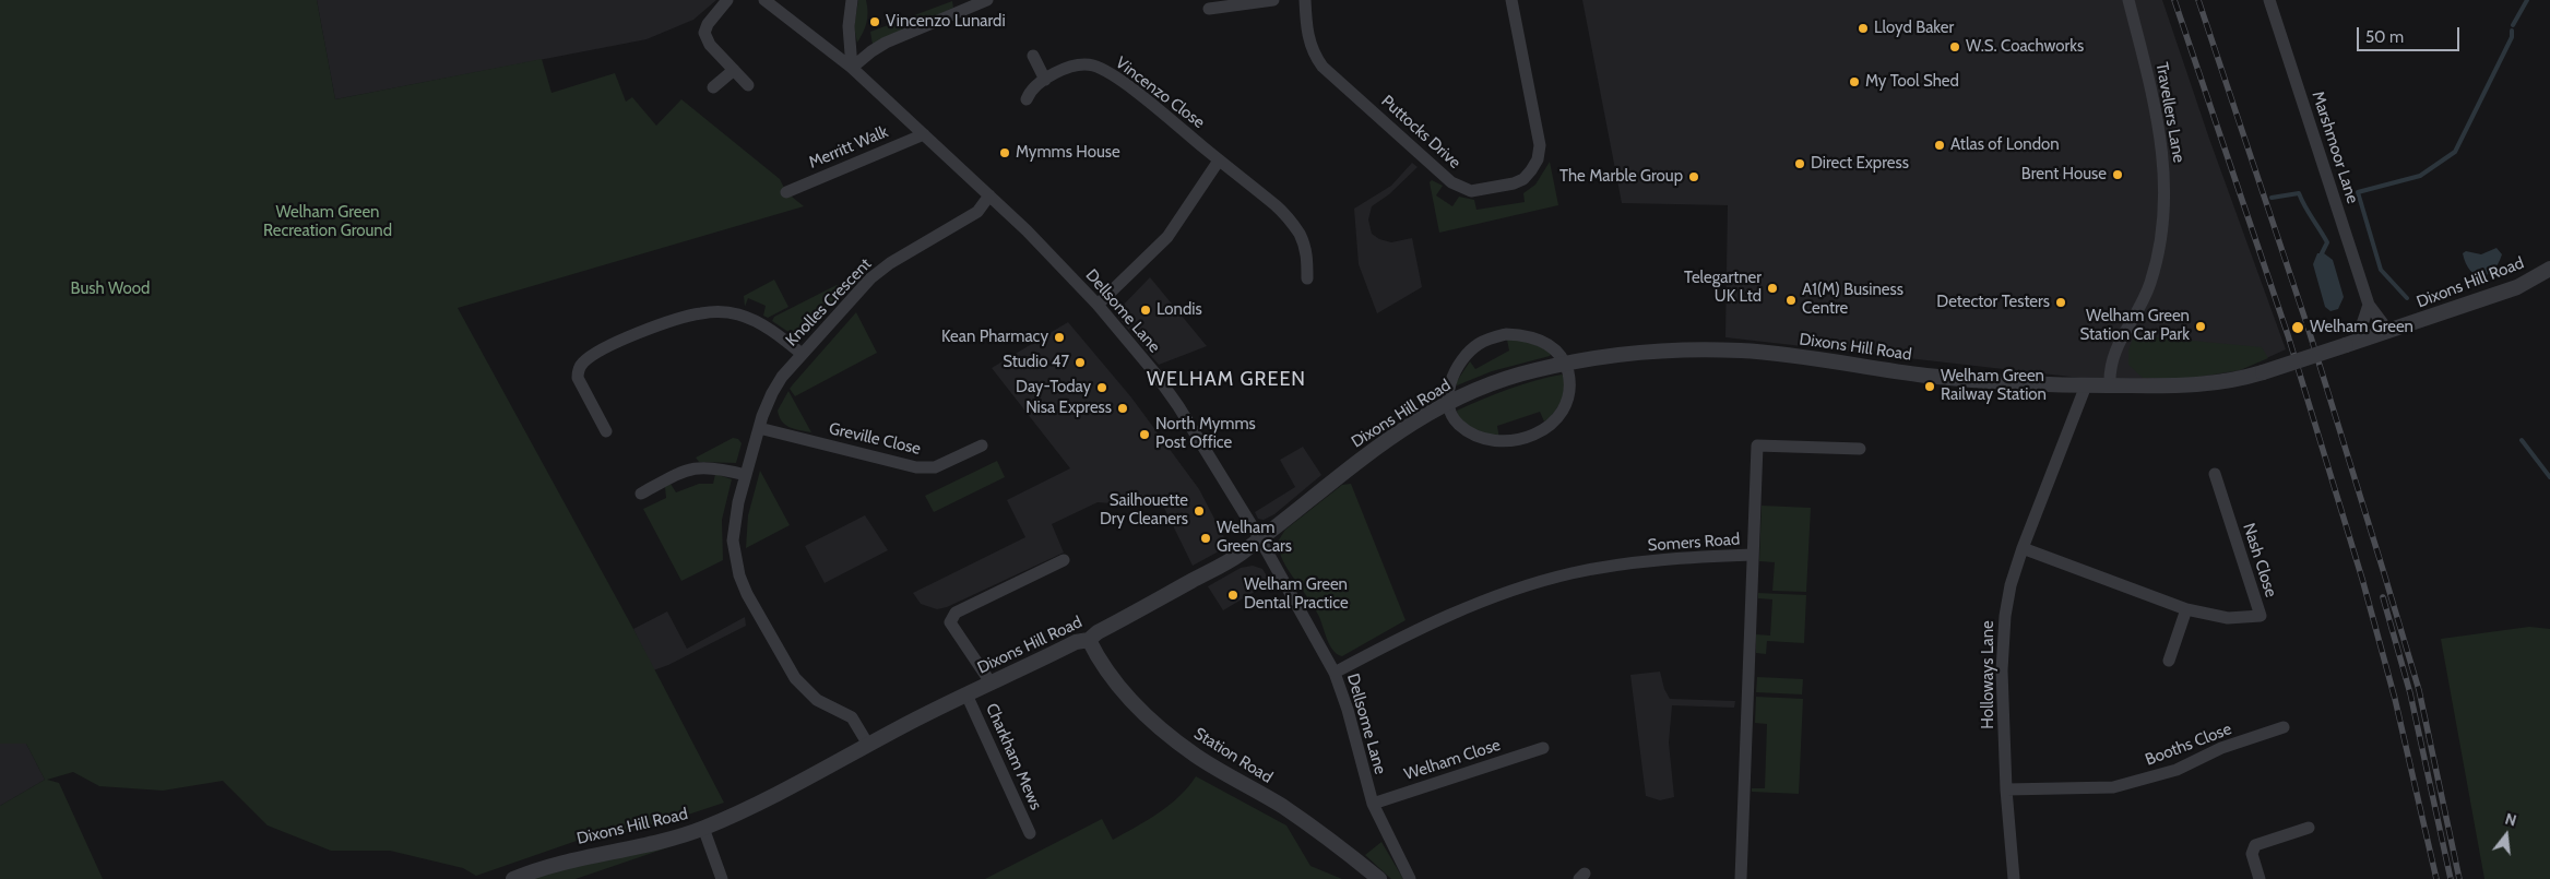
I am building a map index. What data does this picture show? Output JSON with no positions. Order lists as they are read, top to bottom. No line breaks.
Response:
{"streets":{"street":["Vincenzo Close","Travellers Lane","Puttocks Drive","Merritt Walk","Marshmoor Lane","Dixons Hill Road","Knolles Crescent","Dellsome Lane","Greville Close","Somers Road","Nash Close","Holloways Lane","Booths Close","Station Road","Charkham Mews","Welham Close"]},"crossings":[["Travellers Lane","Dixons Hill Road"],["Merritt Walk","Dellsome Lane"],["Marshmoor Lane","Dixons Hill Road"],["Dixons Hill Road","Knolles Crescent"],["Dixons Hill Road","Dellsome Lane"],["Dixons Hill Road","Holloways Lane"],["Dixons Hill Road","Station Road"],["Dixons Hill Road","Charkham Mews"],["Knolles Crescent","Dellsome Lane"],["Knolles Crescent","Greville Close"],["Dellsome Lane","Somers Road"],["Dellsome Lane","Welham Close"],["Nash Close","Holloways Lane"],["Holloways Lane","Booths Close"]],"districts":["WELHAM GREEN"],"parks":["Welham Green Recreation Ground","Bush Wood"],"places":["Vincenzo Lunardi","Lloyd Baker","W.S. Coachworks","My Tool Shed","Atlas of London","Mymms House","Direct Express","Brent House","The Marble Group","Telegartner UK Ltd","A1(M) Business Centre","Detector Testers","Londis","Welham Green Station Car Park","Welham Green","Kean Pharmacy","Studio 47","Welham Green Railway Station","Day-Today","Nisa Express","North Mymms Post Office","Sailhouette Dry Cleaners","Welham Green Cars","Welham Green Dental Practice"],"scale_bar":"50 m","north":"top"}
